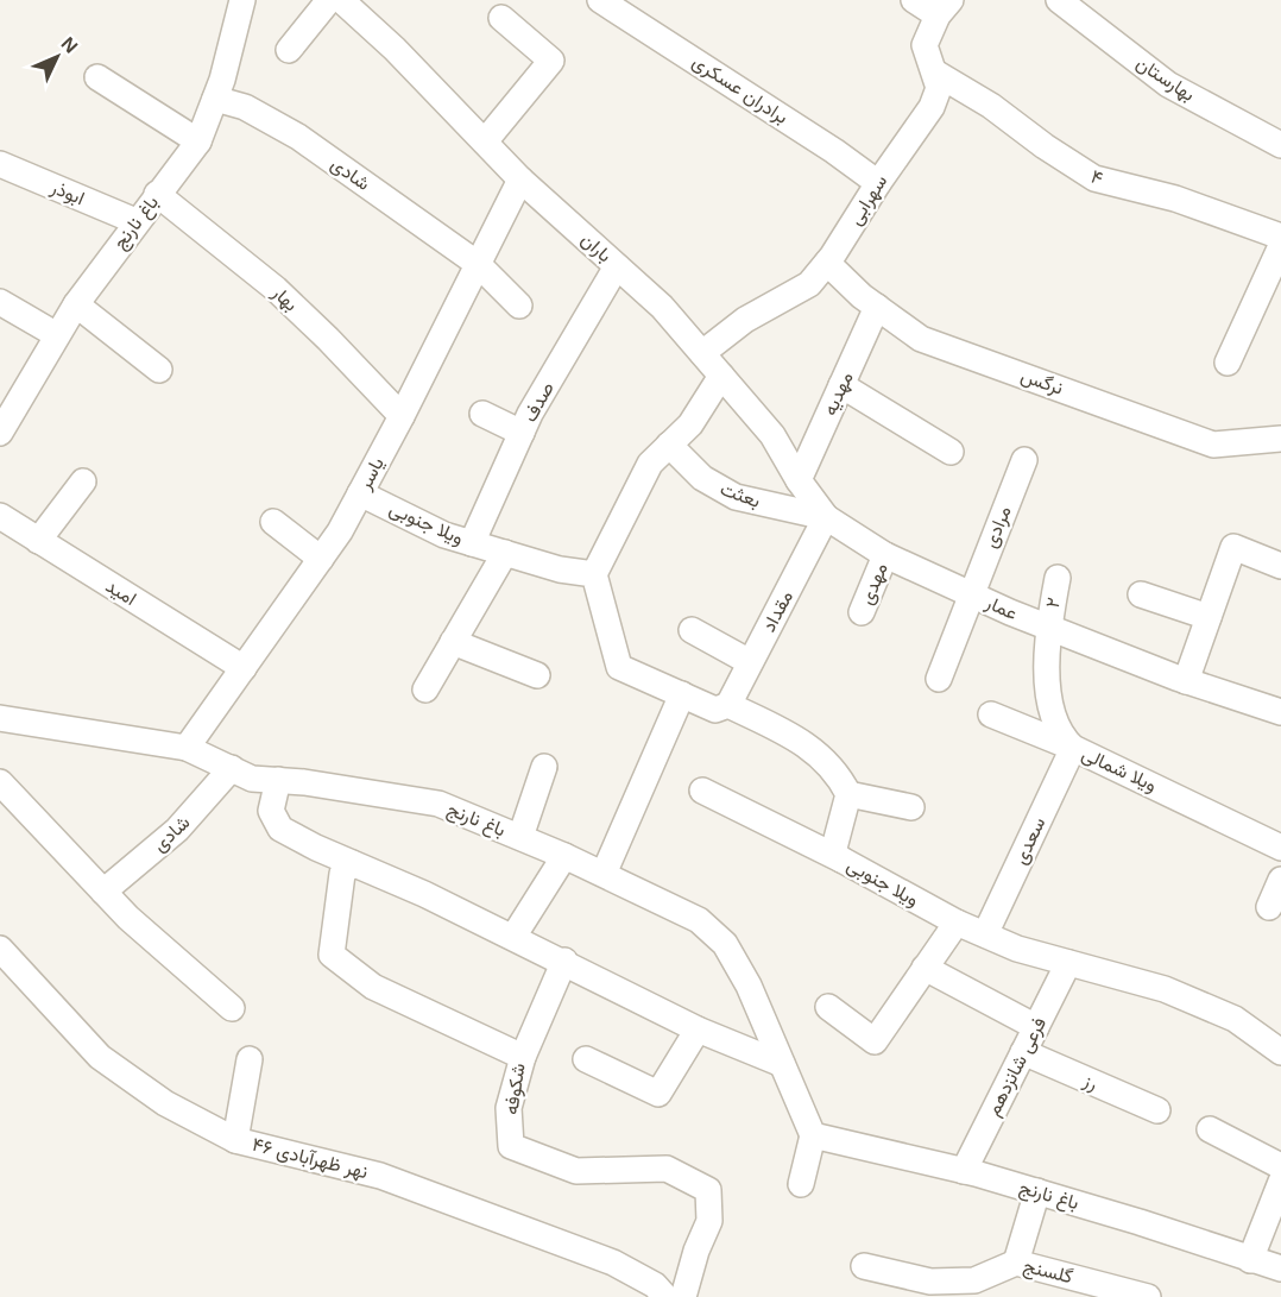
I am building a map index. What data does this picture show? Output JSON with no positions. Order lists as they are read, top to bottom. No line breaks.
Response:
{"streets":{"street":["بهارستان","برادران عسکری","شادی","۴","ابوذر","سهرابی","باغ نارنج","باران","بهار","نرگس","مهدیه","صدف","یاسر","بعثت","ویلا جنوبی","مرادی","مهدی","امید","۲","عمار","مقداد","ویلا شمالی","سعدی","فرعی شانزدهم","رز","شکوفه","نهر ظهرآبادی ۴۶","گلسنج"]},"crossings":[["برادران عسکری","سهرابی"],["شادی","باغ نارنج"],["شادی","یاسر"],["۴","سهرابی"],["ابوذر","باغ نارنج"],["سهرابی","باران"],["سهرابی","نرگس"],["باغ نارنج","بهار"],["باغ نارنج","یاسر"],["باغ نارنج","فرعی شانزدهم"],["باران","مهدیه"],["باران","صدف"],["باران","یاسر"],["باران","بعثت"],["باران","عمار"],["باران","مقداد"],["بهار","یاسر"],["نرگس","مهدیه"],["صدف","ویلا جنوبی"],["یاسر","ویلا جنوبی"],["یاسر","امید"],["بعثت","عمار"],["بعثت","مقداد"],["ویلا جنوبی","سعدی"],["ویلا جنوبی","فرعی شانزدهم"],["مرادی","عمار"],["مهدی","عمار"],["۲","عمار"],["۲","ویلا شمالی"],["عمار","مقداد"],["عمار","ویلا شمالی"],["ویلا شمالی","سعدی"],["فرعی شانزدهم","رز"]],"north":"top right"}
